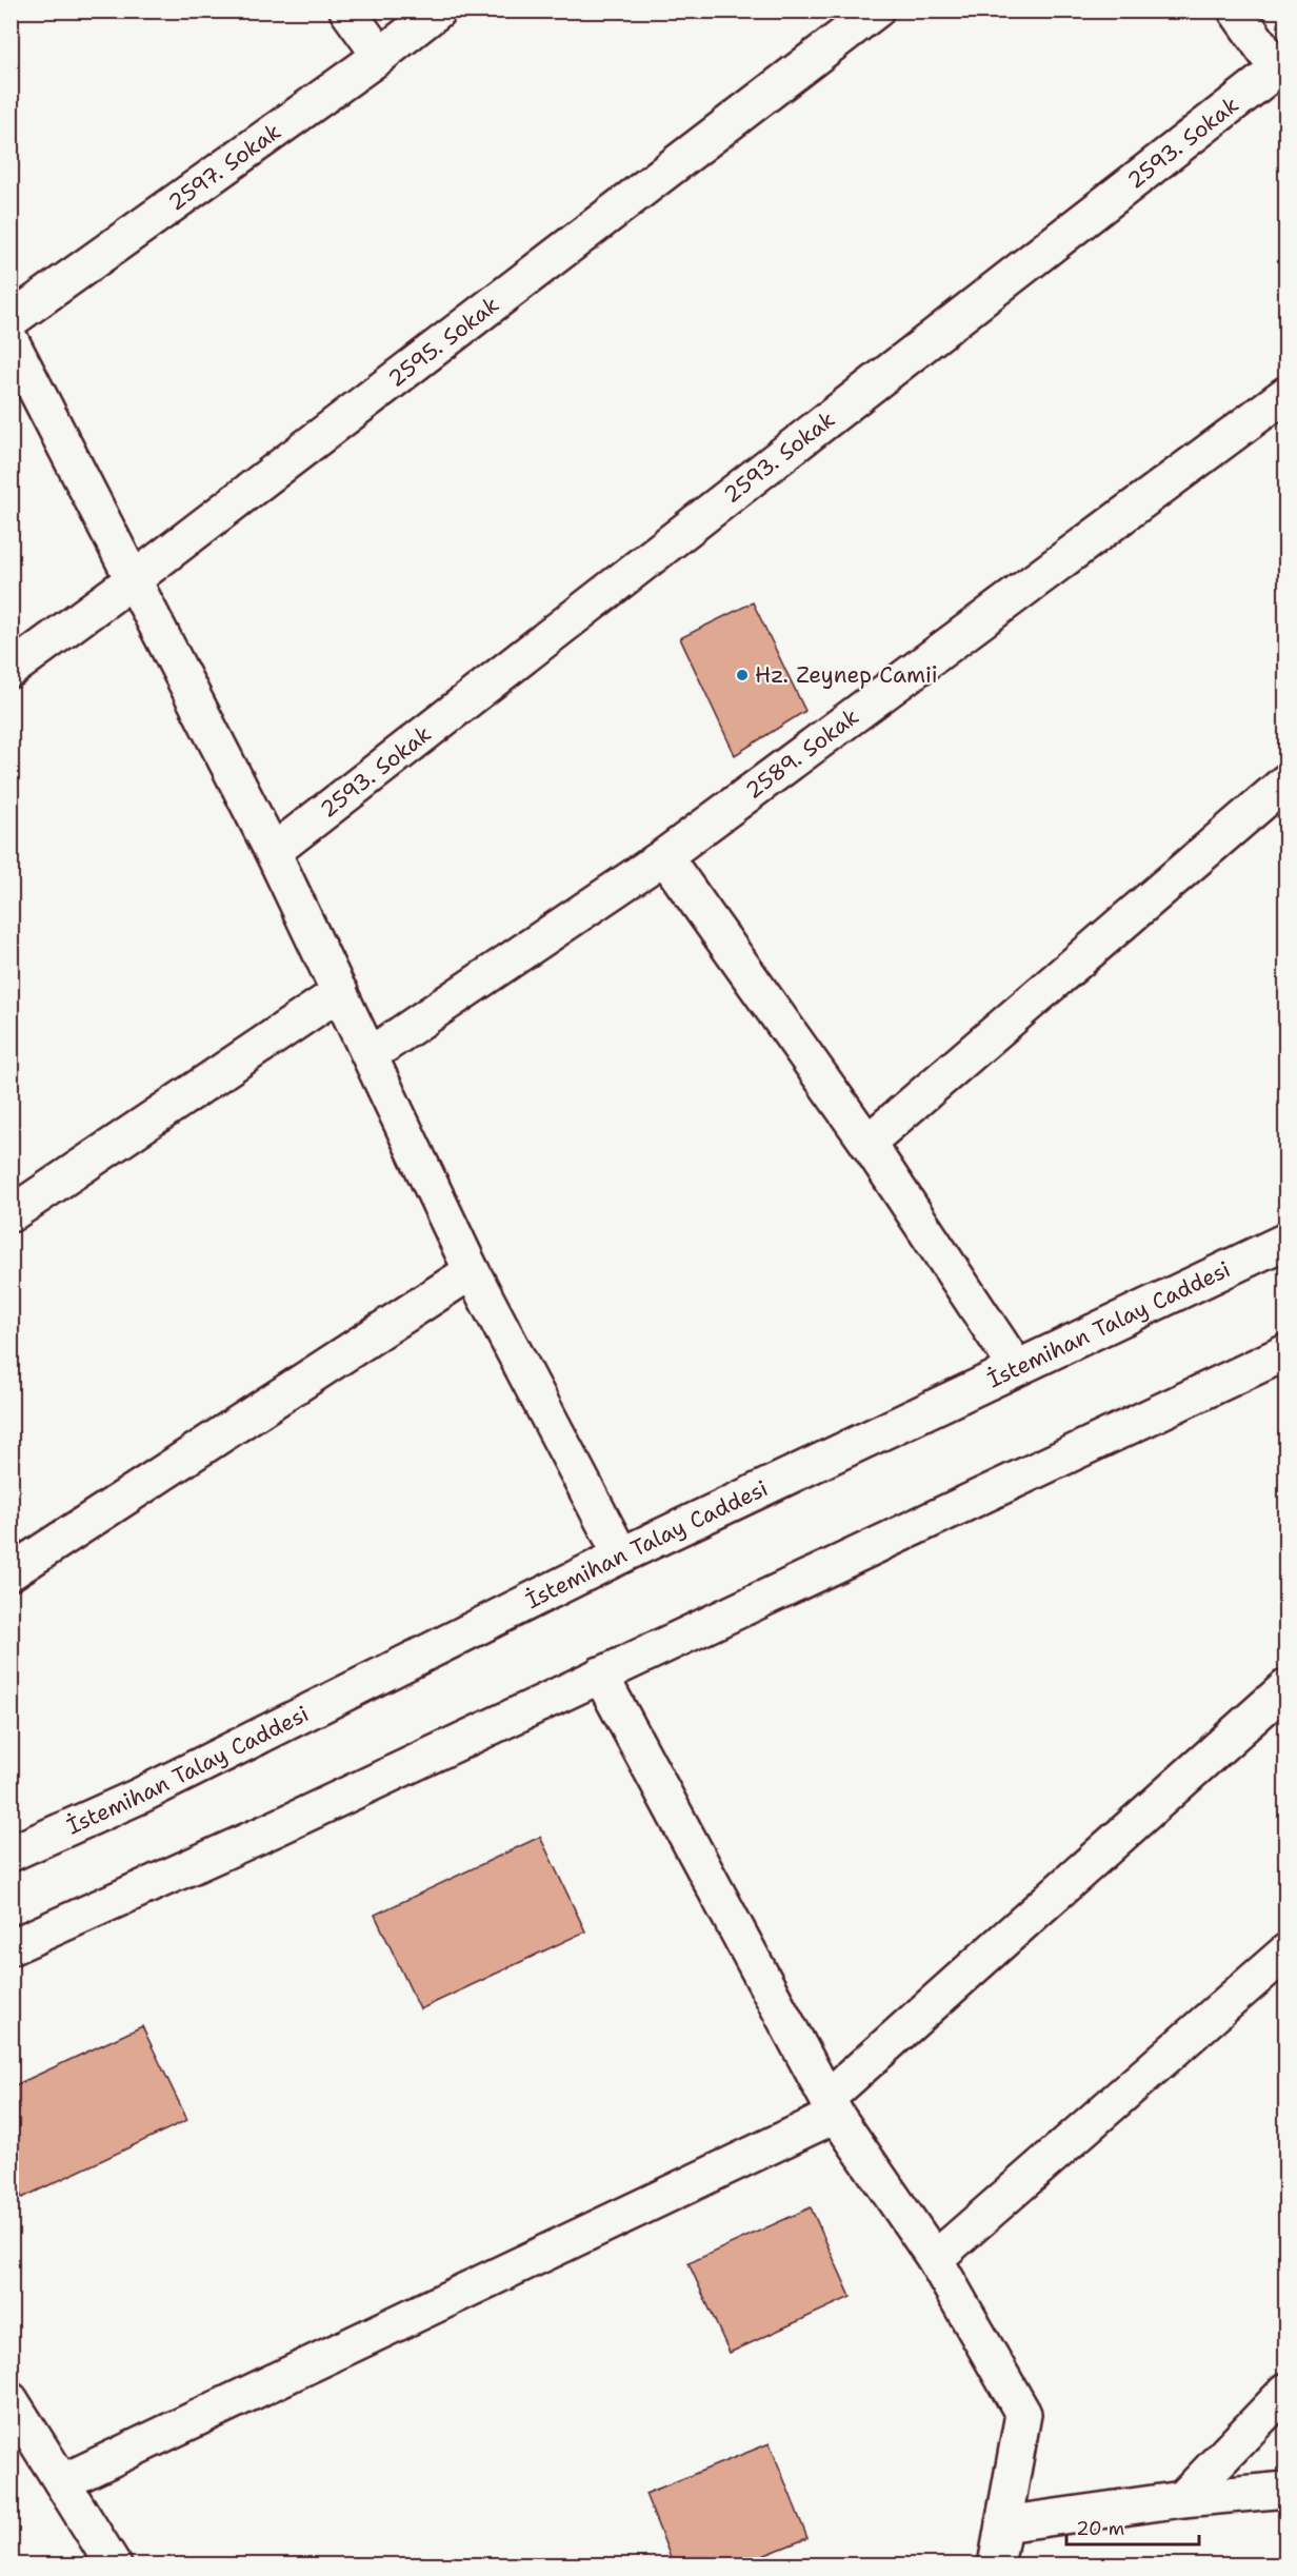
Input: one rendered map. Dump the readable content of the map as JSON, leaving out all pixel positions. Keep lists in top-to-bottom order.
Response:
{
  "streets": {
    "street": [
      "2593. Sokak",
      "2597. Sokak",
      "2595. Sokak",
      "2589. Sokak",
      "İstemihan Talay Caddesi"
    ]
  },
  "places": ["Hz. Zeynep Camii"],
  "scale_bar": "20 m"
}
